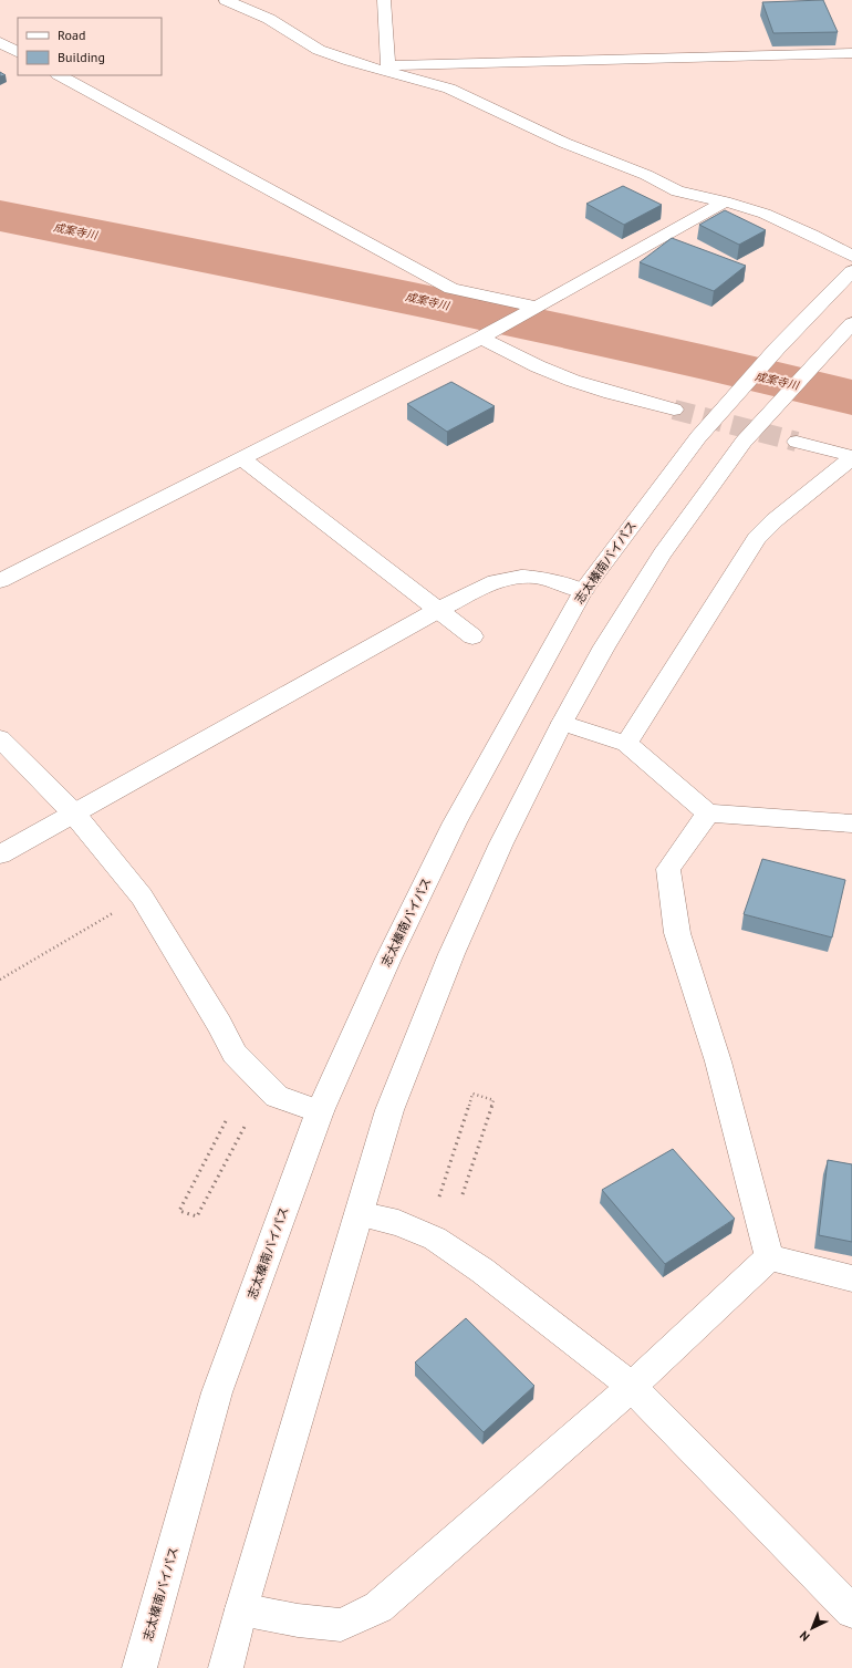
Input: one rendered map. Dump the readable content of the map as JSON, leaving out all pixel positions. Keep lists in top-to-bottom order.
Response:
{
  "streets": {
    "main road": ["志太榛南バイパス"]
  },
  "water": ["成案寺川"],
  "legend": ["Road", "Building"],
  "north": "bottom left"
}
